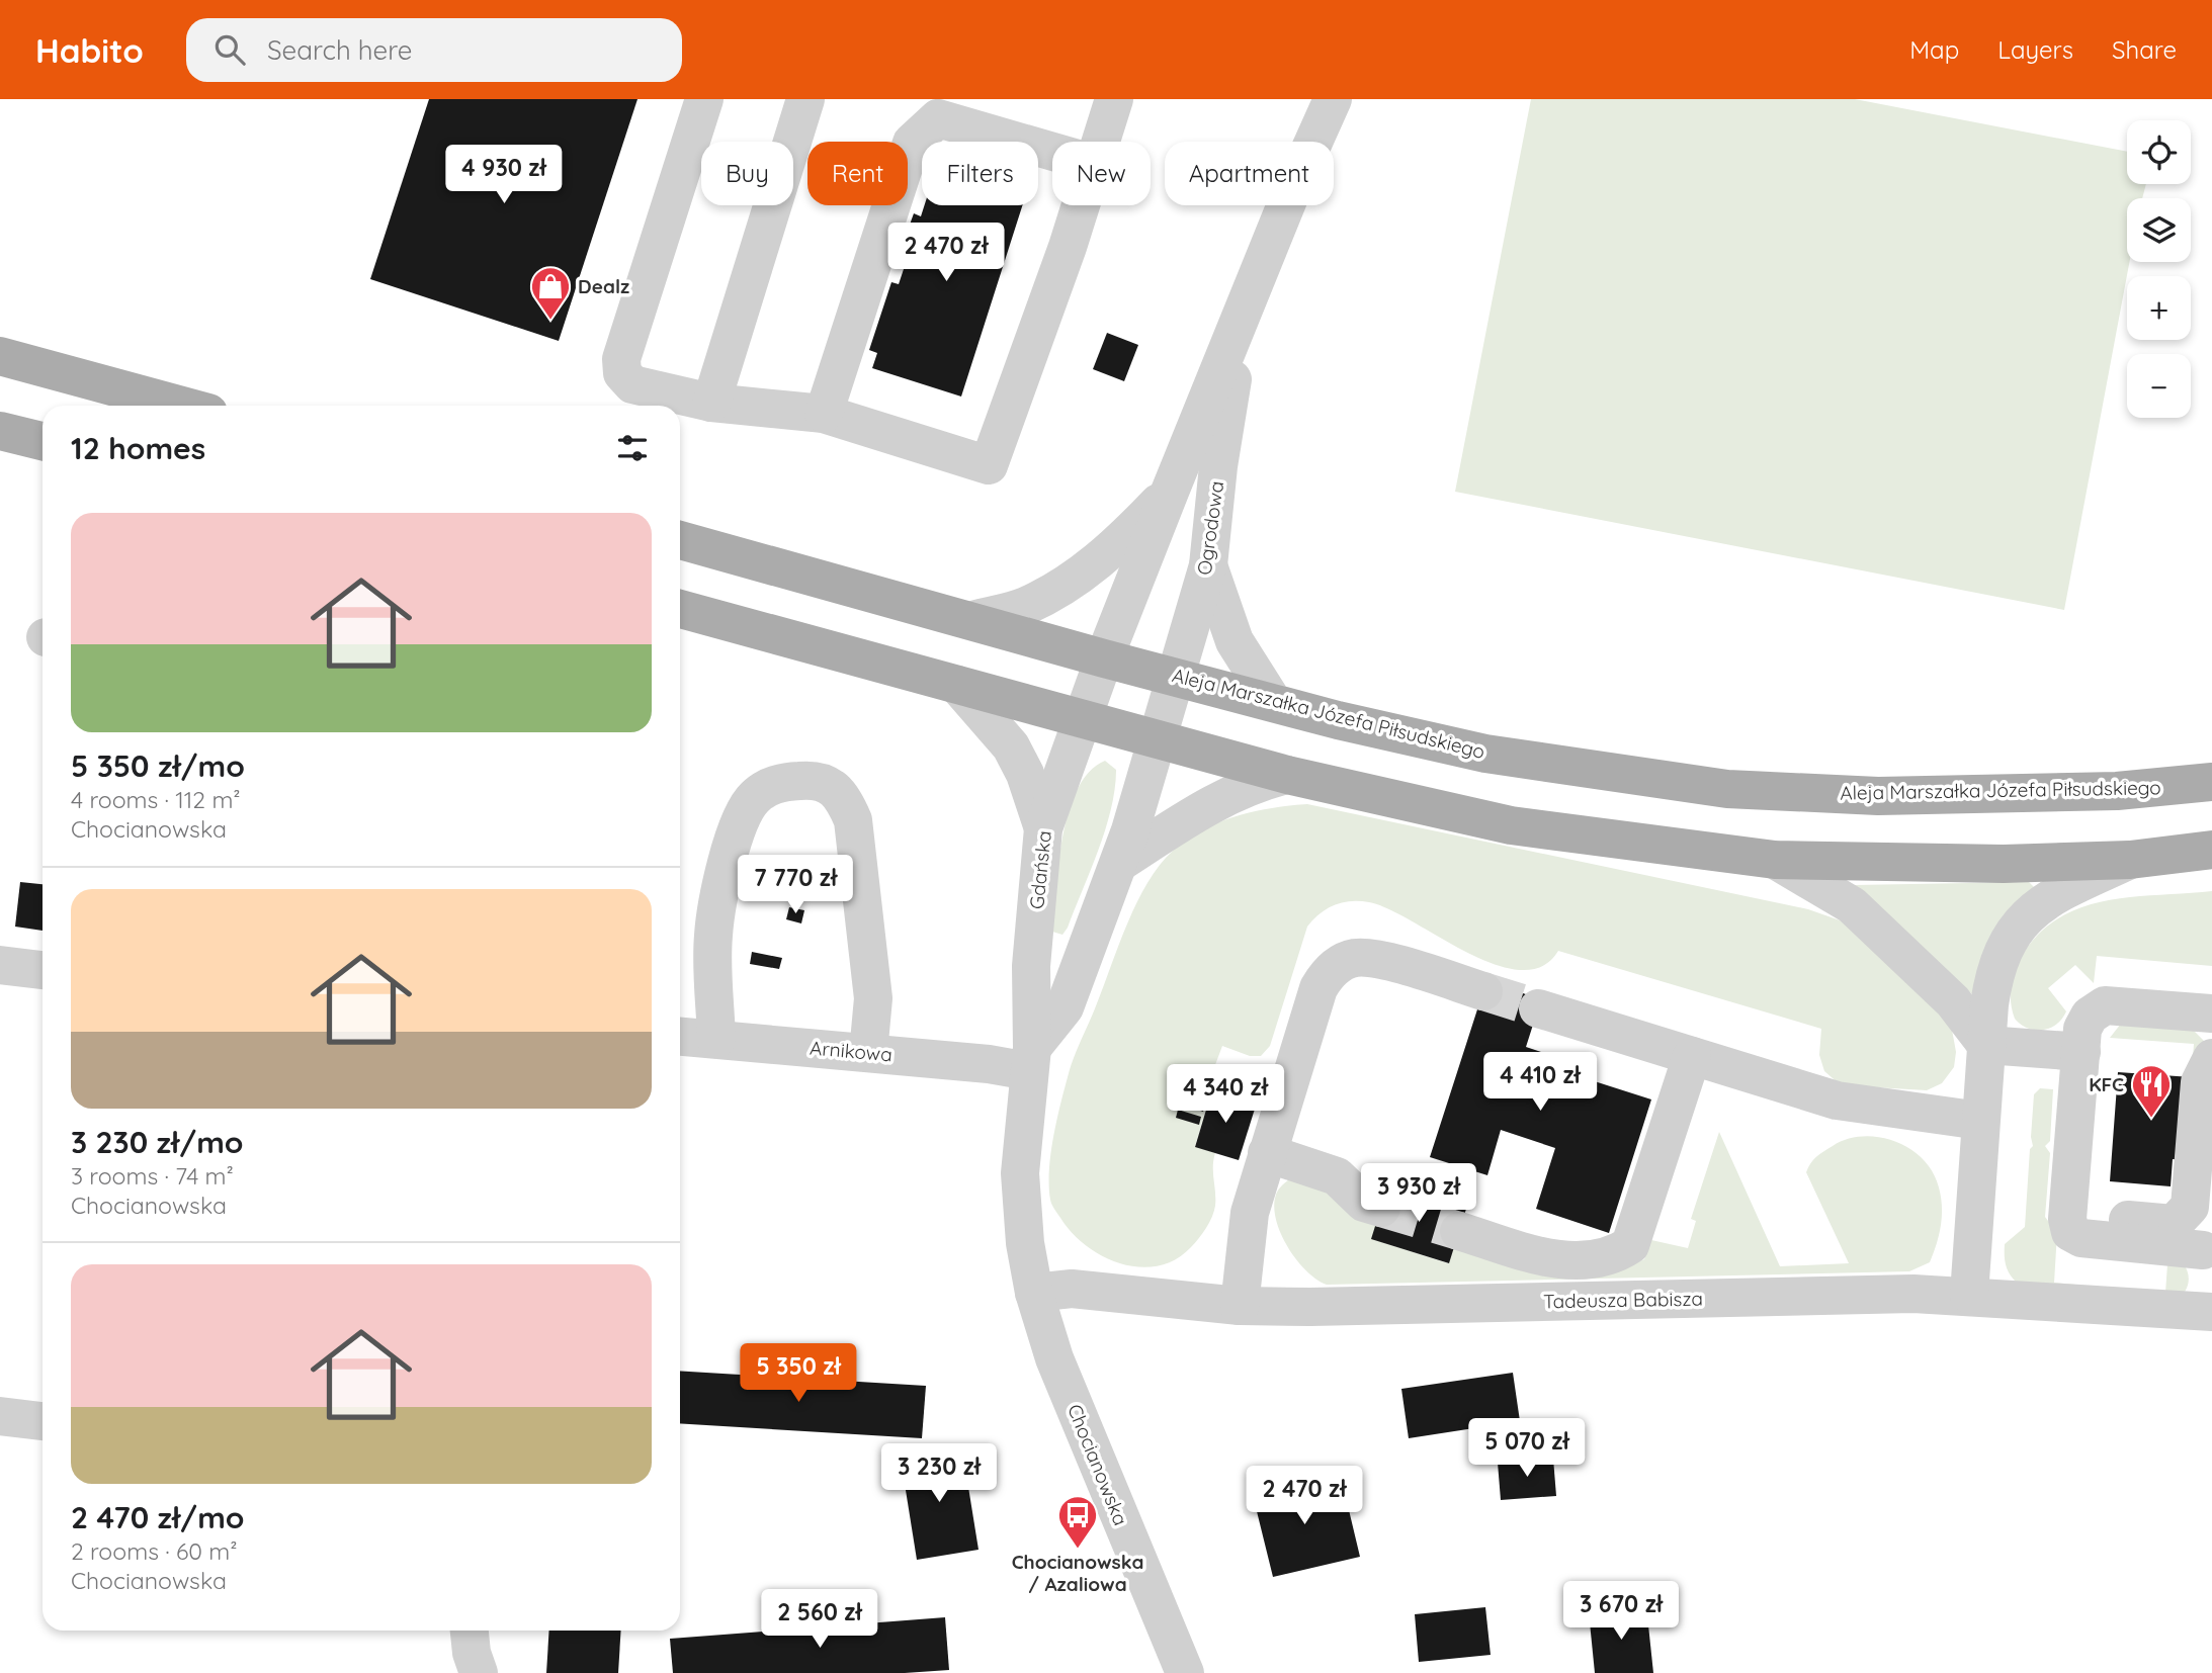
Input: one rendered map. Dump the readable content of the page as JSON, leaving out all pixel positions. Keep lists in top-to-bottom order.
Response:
{
  "streets": {
    "main road": ["Aleja Marszałka Józefa Piłsudskiego"],
    "street": [
      "Ogrodowa",
      "Gdańska",
      "Arnikowa",
      "Tadeusza Babisza",
      "Chocianowska"
    ]
  },
  "crossings": [
    ["Ogrodowa", "Aleja Marszałka Józefa Piłsudskiego"],
    ["Ogrodowa", "Gdańska"],
    ["Aleja Marszałka Józefa Piłsudskiego", "Gdańska"],
    ["Gdańska", "Arnikowa"],
    ["Gdańska", "Tadeusza Babisza"],
    ["Gdańska", "Chocianowska"],
    ["Tadeusza Babisza", "Chocianowska"]
  ],
  "places": {
    "shop": ["Dealz"],
    "restaurant": ["KFC"],
    "bus stop": ["Chocianowska / Azaliowa"]
  },
  "page": {
    "header": "Habito",
    "search": "Search here",
    "nav": ["Map", "Layers", "Share"],
    "map_buttons": ["+", "−"],
    "chip": [
      "Buy",
      "Rent",
      "Filters",
      "New",
      "Apartment"
    ],
    "price": [
      "4 930 zł",
      "2 470 zł",
      "7 770 zł",
      "4 410 zł",
      "4 340 zł",
      "3 930 zł",
      "5 350 zł",
      "5 070 zł",
      "3 230 zł",
      "2 470 zł",
      "3 670 zł",
      "2 560 zł"
    ],
    "heading": "12 homes",
    "list": [
      {
        "name": "5 350 zł/mo",
        "note": "4 rooms · 112 m² · Chocianowska"
      },
      {
        "name": "3 230 zł/mo",
        "note": "3 rooms · 74 m² · Chocianowska"
      },
      {
        "name": "2 470 zł/mo",
        "note": "2 rooms · 60 m² · Chocianowska"
      }
    ]
  }
}
